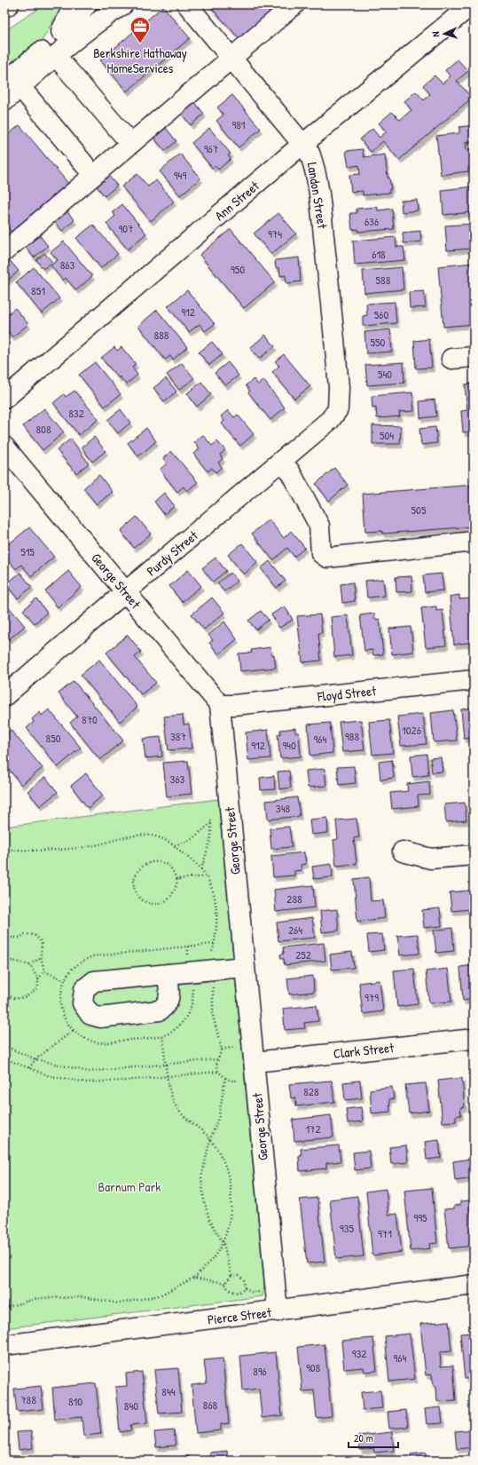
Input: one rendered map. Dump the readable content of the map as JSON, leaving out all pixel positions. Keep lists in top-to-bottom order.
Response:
{
  "streets": {
    "street": [
      "Landon Street",
      "Ann Street",
      "Purdy Street",
      "George Street",
      "Floyd Street",
      "Clark Street",
      "Pierce Street"
    ]
  },
  "crossings": [
    ["Landon Street", "Ann Street"],
    ["Landon Street", "Purdy Street"],
    ["Purdy Street", "George Street"],
    ["George Street", "Floyd Street"],
    ["George Street", "Clark Street"],
    ["George Street", "Pierce Street"]
  ],
  "parks": ["Barnum Park"],
  "places": {
    "office": ["Berkshire Hathaway HomeServices"]
  },
  "house_numbers": [
    "981",
    "967",
    "949",
    "636",
    "907",
    "974",
    "618",
    "863",
    "950",
    "588",
    "851",
    "912",
    "560",
    "888",
    "550",
    "540",
    "832",
    "808",
    "504",
    "505",
    "515",
    "870",
    "1026",
    "387",
    "988",
    "850",
    "964",
    "912",
    "940",
    "363",
    "348",
    "288",
    "264",
    "252",
    "979",
    "828",
    "172",
    "995",
    "935",
    "971",
    "932",
    "964",
    "908",
    "896",
    "844",
    "788",
    "810",
    "868",
    "840"
  ],
  "scale_bar": "20 m",
  "north": "left"
}
